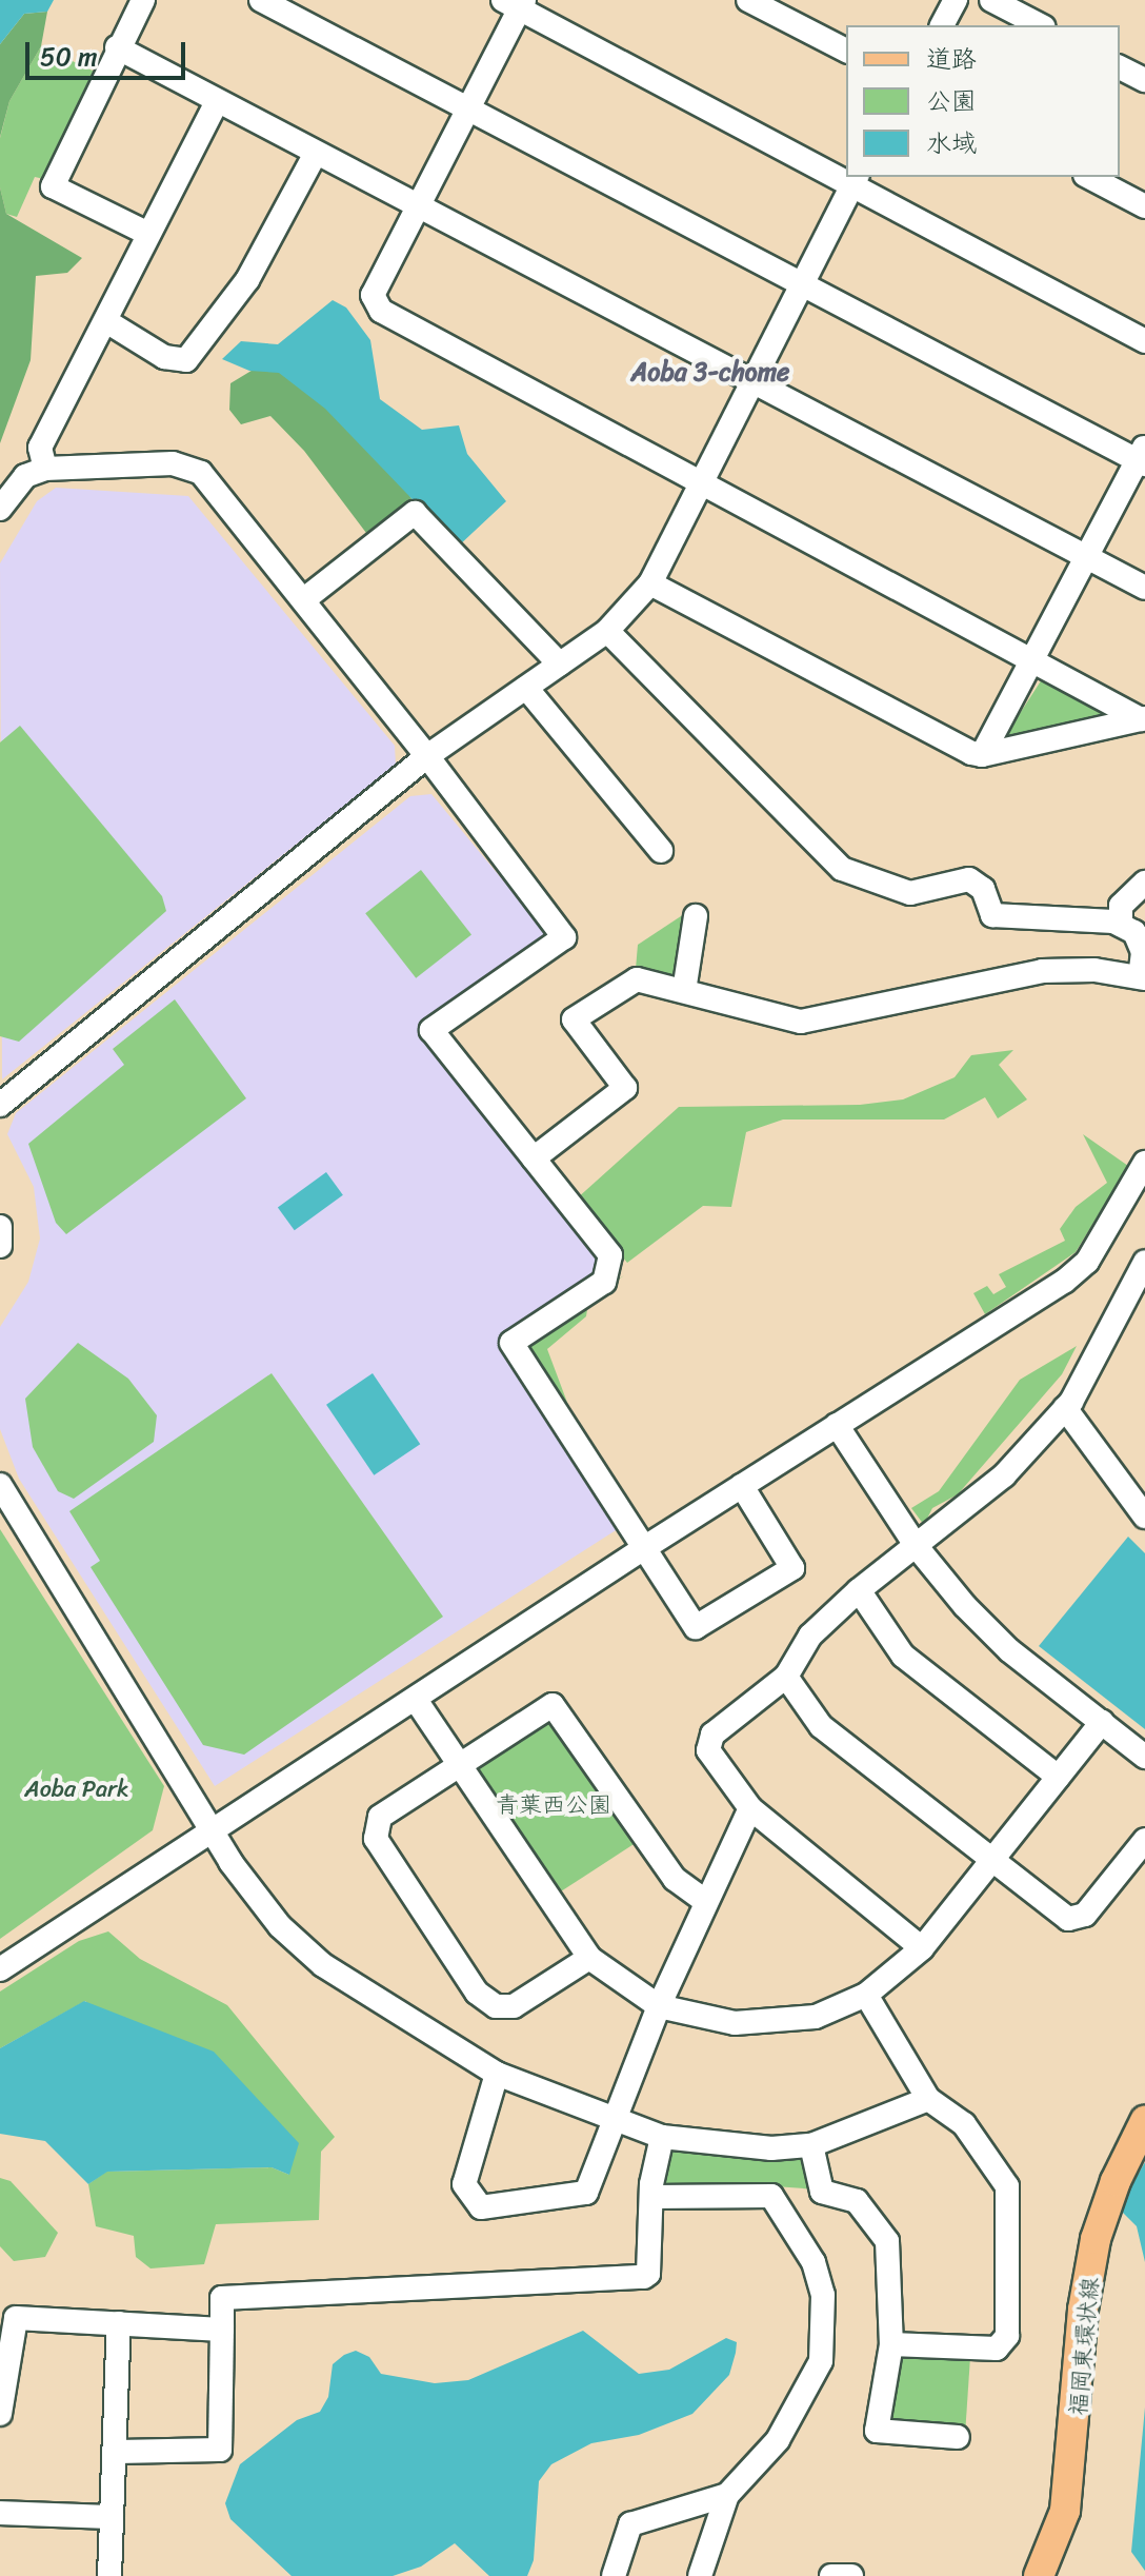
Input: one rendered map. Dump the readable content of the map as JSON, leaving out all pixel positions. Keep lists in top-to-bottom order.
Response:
{
  "streets": {
    "main road": ["福岡東環状線"]
  },
  "districts": ["Aoba 3-chome"],
  "parks": ["Aoba Park", "青葉西公園"],
  "legend": ["道路", "公園", "水域"],
  "scale_bar": "50 m"
}
